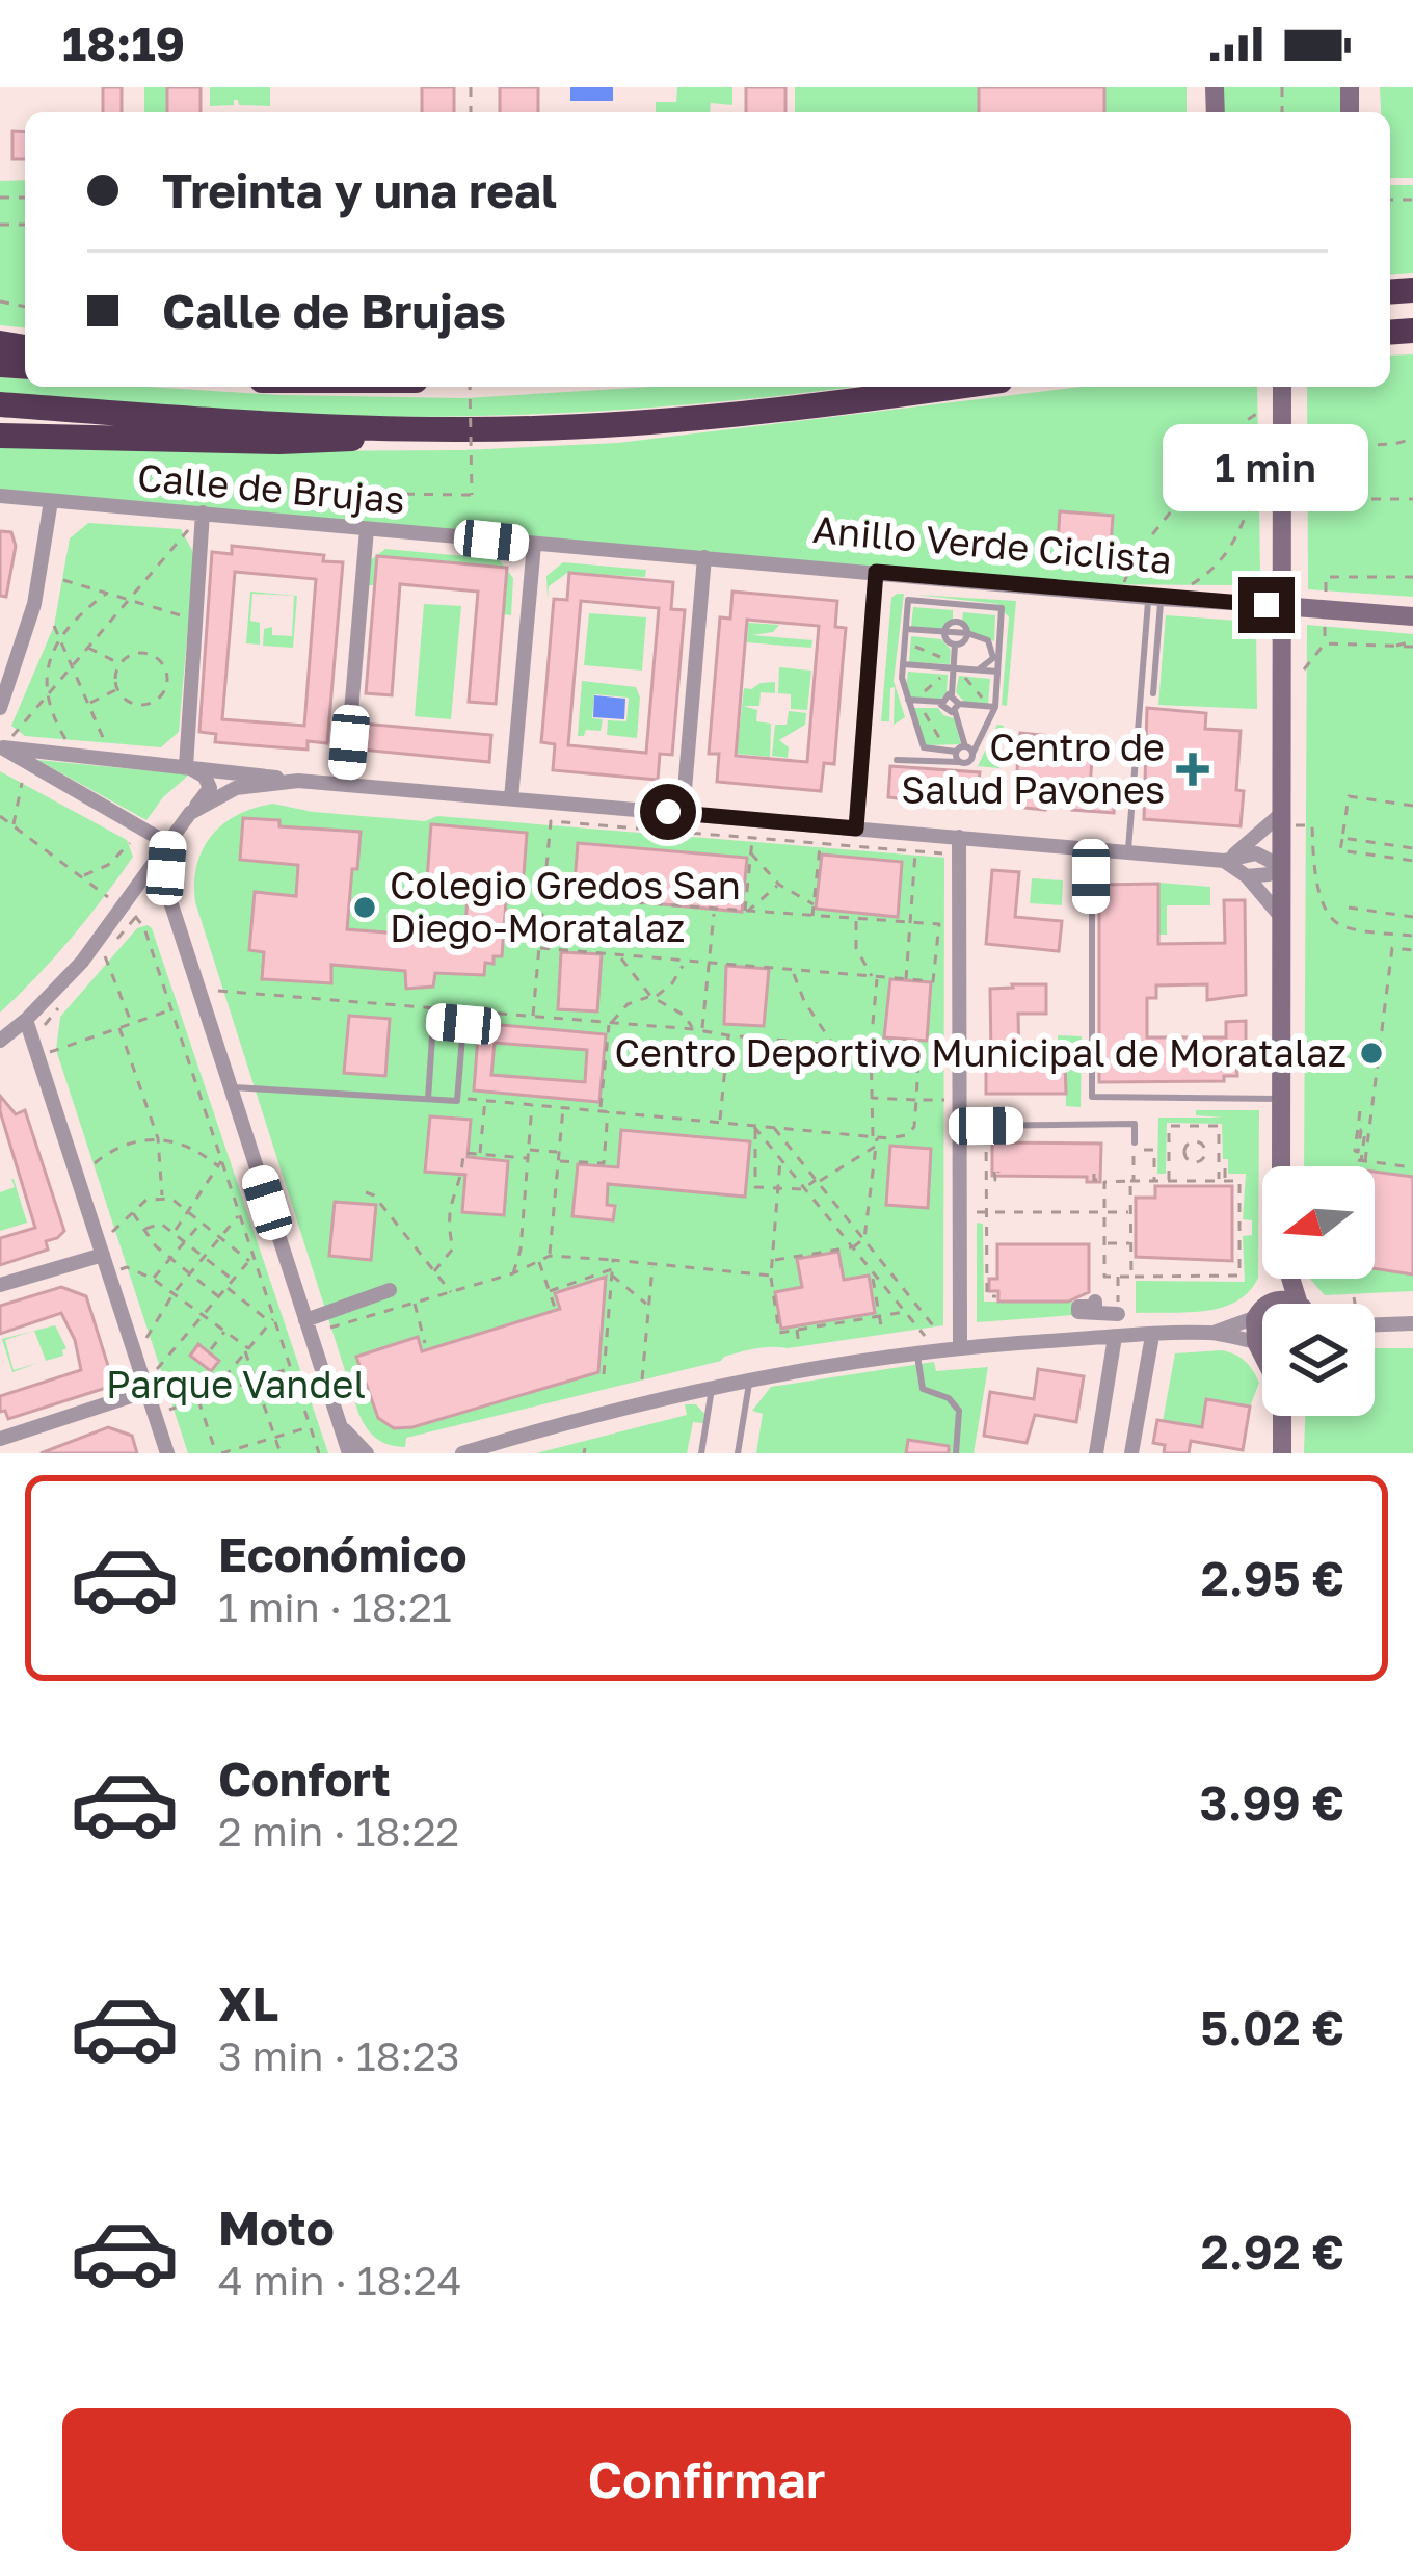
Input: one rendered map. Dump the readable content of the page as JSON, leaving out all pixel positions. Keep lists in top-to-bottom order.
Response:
{
  "streets": {
    "street": ["Calle de Brujas"],
    "path": ["Anillo Verde Ciclista"]
  },
  "parks": ["Parque Vandel"],
  "places": {
    "health": ["Centro de Salud Pavones"],
    "other": ["Colegio Gredos San Diego-Moratalaz", "Centro Deportivo Municipal de Moratalaz"]
  },
  "north": "left",
  "page": {
    "status": "18:19",
    "banner": ["Treinta y una real", "Calle de Brujas"],
    "bubble": "1 min",
    "list": [
      {
        "name": "Económico",
        "note": "1 min · 18:21",
        "value": "2.95 €"
      },
      {
        "name": "Confort",
        "note": "2 min · 18:22",
        "value": "3.99 €"
      },
      {
        "name": "XL",
        "note": "3 min · 18:23",
        "value": "5.02 €"
      },
      {
        "name": "Moto",
        "note": "4 min · 18:24",
        "value": "2.92 €"
      }
    ],
    "buttons": "Confirmar"
  }
}
